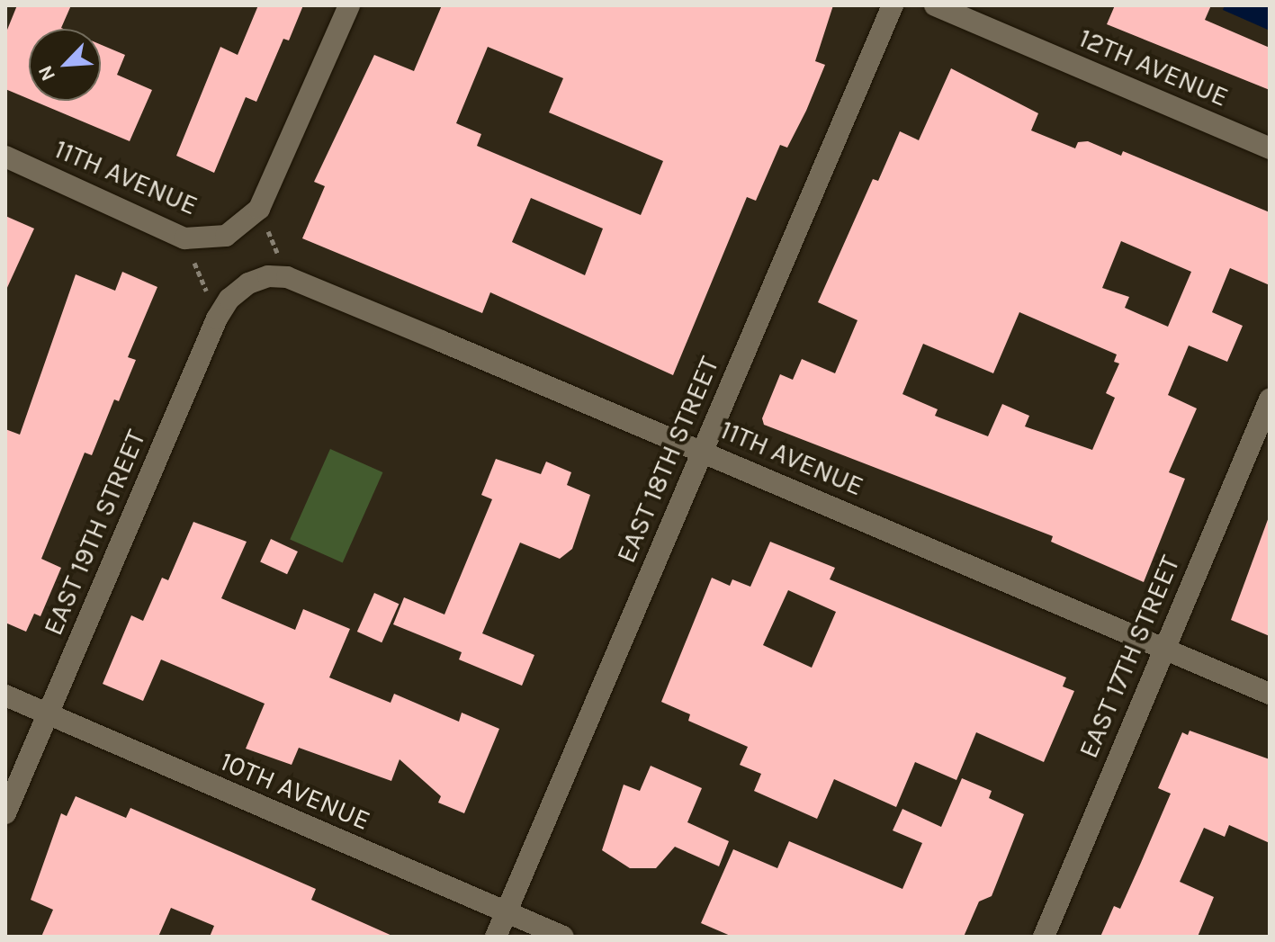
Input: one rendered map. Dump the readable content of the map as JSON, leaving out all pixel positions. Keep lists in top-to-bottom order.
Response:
{
  "streets": {
    "street": [
      "12TH AVENUE",
      "11TH AVENUE",
      "EAST 18TH STREET",
      "EAST 19TH STREET",
      "EAST 17TH STREET",
      "10TH AVENUE"
    ]
  },
  "crossings": [
    ["11TH AVENUE", "EAST 18TH STREET"],
    ["11TH AVENUE", "EAST 19TH STREET"],
    ["11TH AVENUE", "EAST 17TH STREET"],
    ["EAST 18TH STREET", "10TH AVENUE"],
    ["EAST 19TH STREET", "10TH AVENUE"]
  ],
  "north": "bottom left"
}
